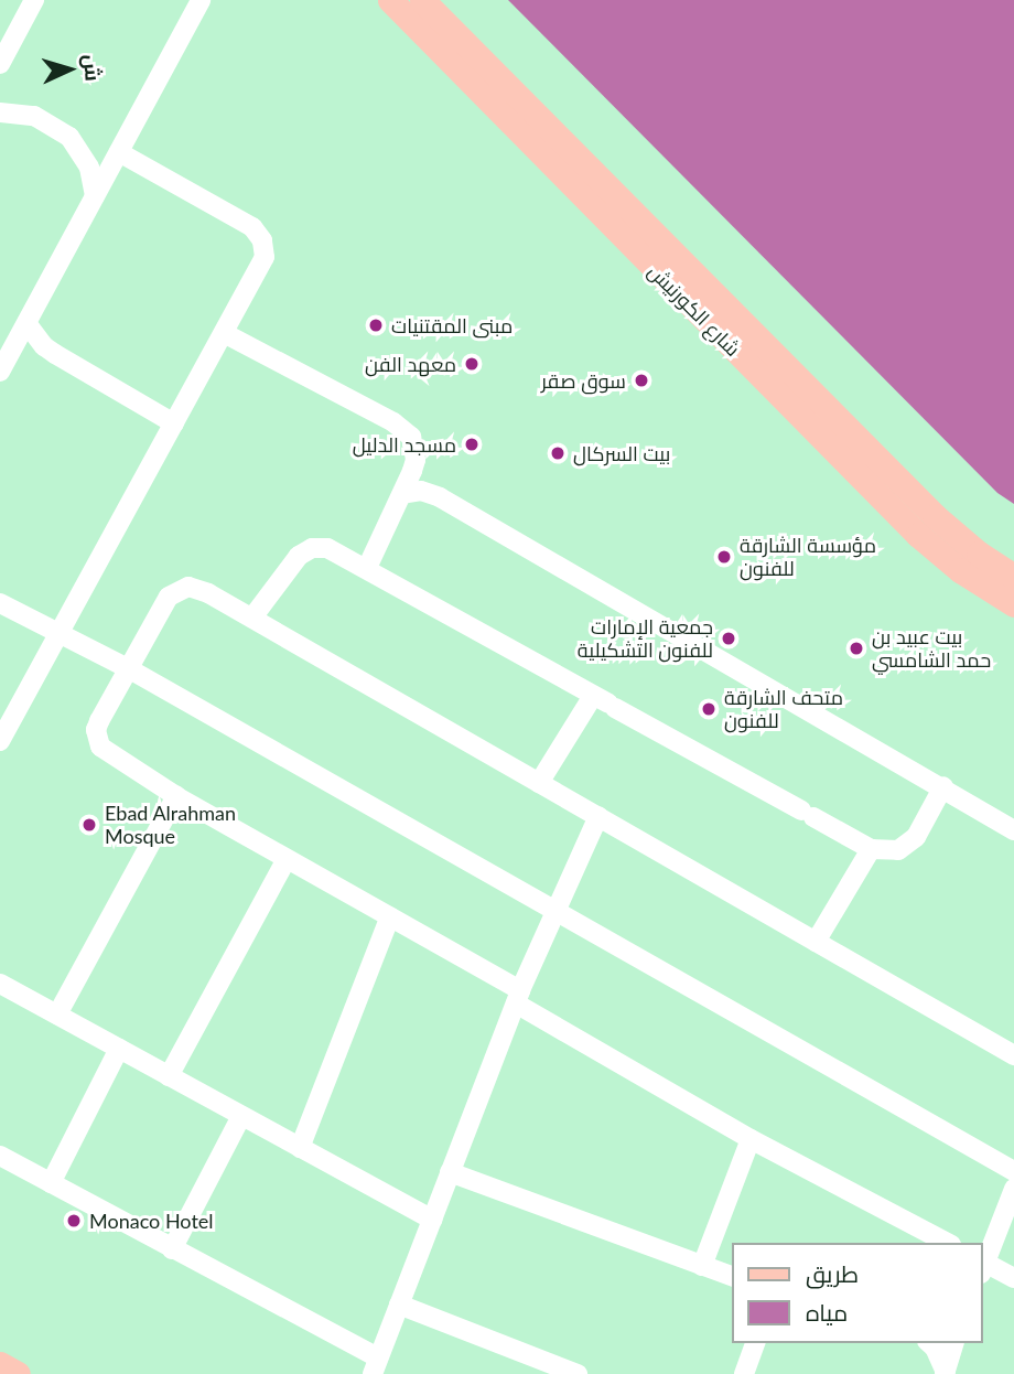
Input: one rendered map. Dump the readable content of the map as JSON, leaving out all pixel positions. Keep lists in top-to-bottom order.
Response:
{
  "streets": {
    "main road": ["شارع الكورنيش"]
  },
  "places": [
    "مبنى المقتنيات",
    "معهد الفن",
    "سوق صقر",
    "مسجد الدليل",
    "بيت السركال",
    "مؤسسة الشارقة للفنون",
    "جمعية الإمارات للفنون التشكيلية",
    "بيت عبيد بن حمد الشامسي",
    "متحف الشارقة للفنون",
    "Ebad Alrahman Mosque",
    "Monaco Hotel"
  ],
  "legend": ["طريق", "مياه"],
  "north": "right"
}
